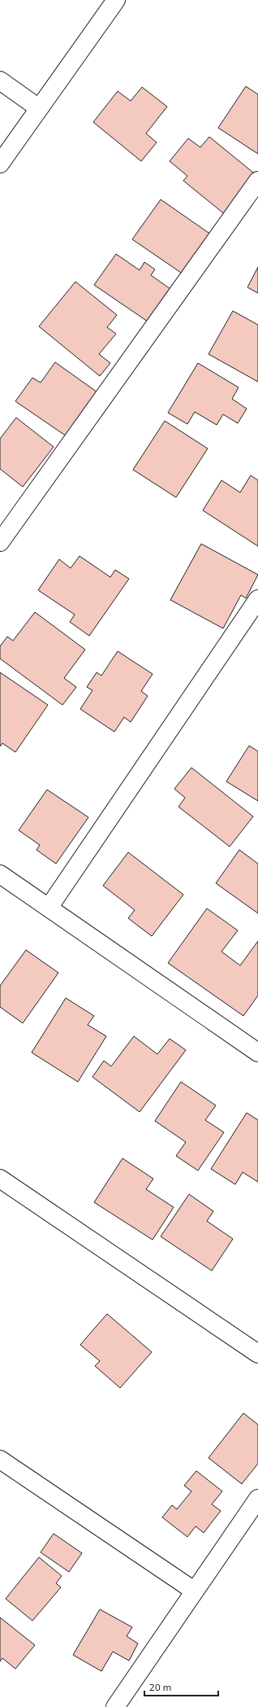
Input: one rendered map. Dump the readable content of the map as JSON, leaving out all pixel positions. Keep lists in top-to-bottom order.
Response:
{
  "scale_bar": "20 m"
}
